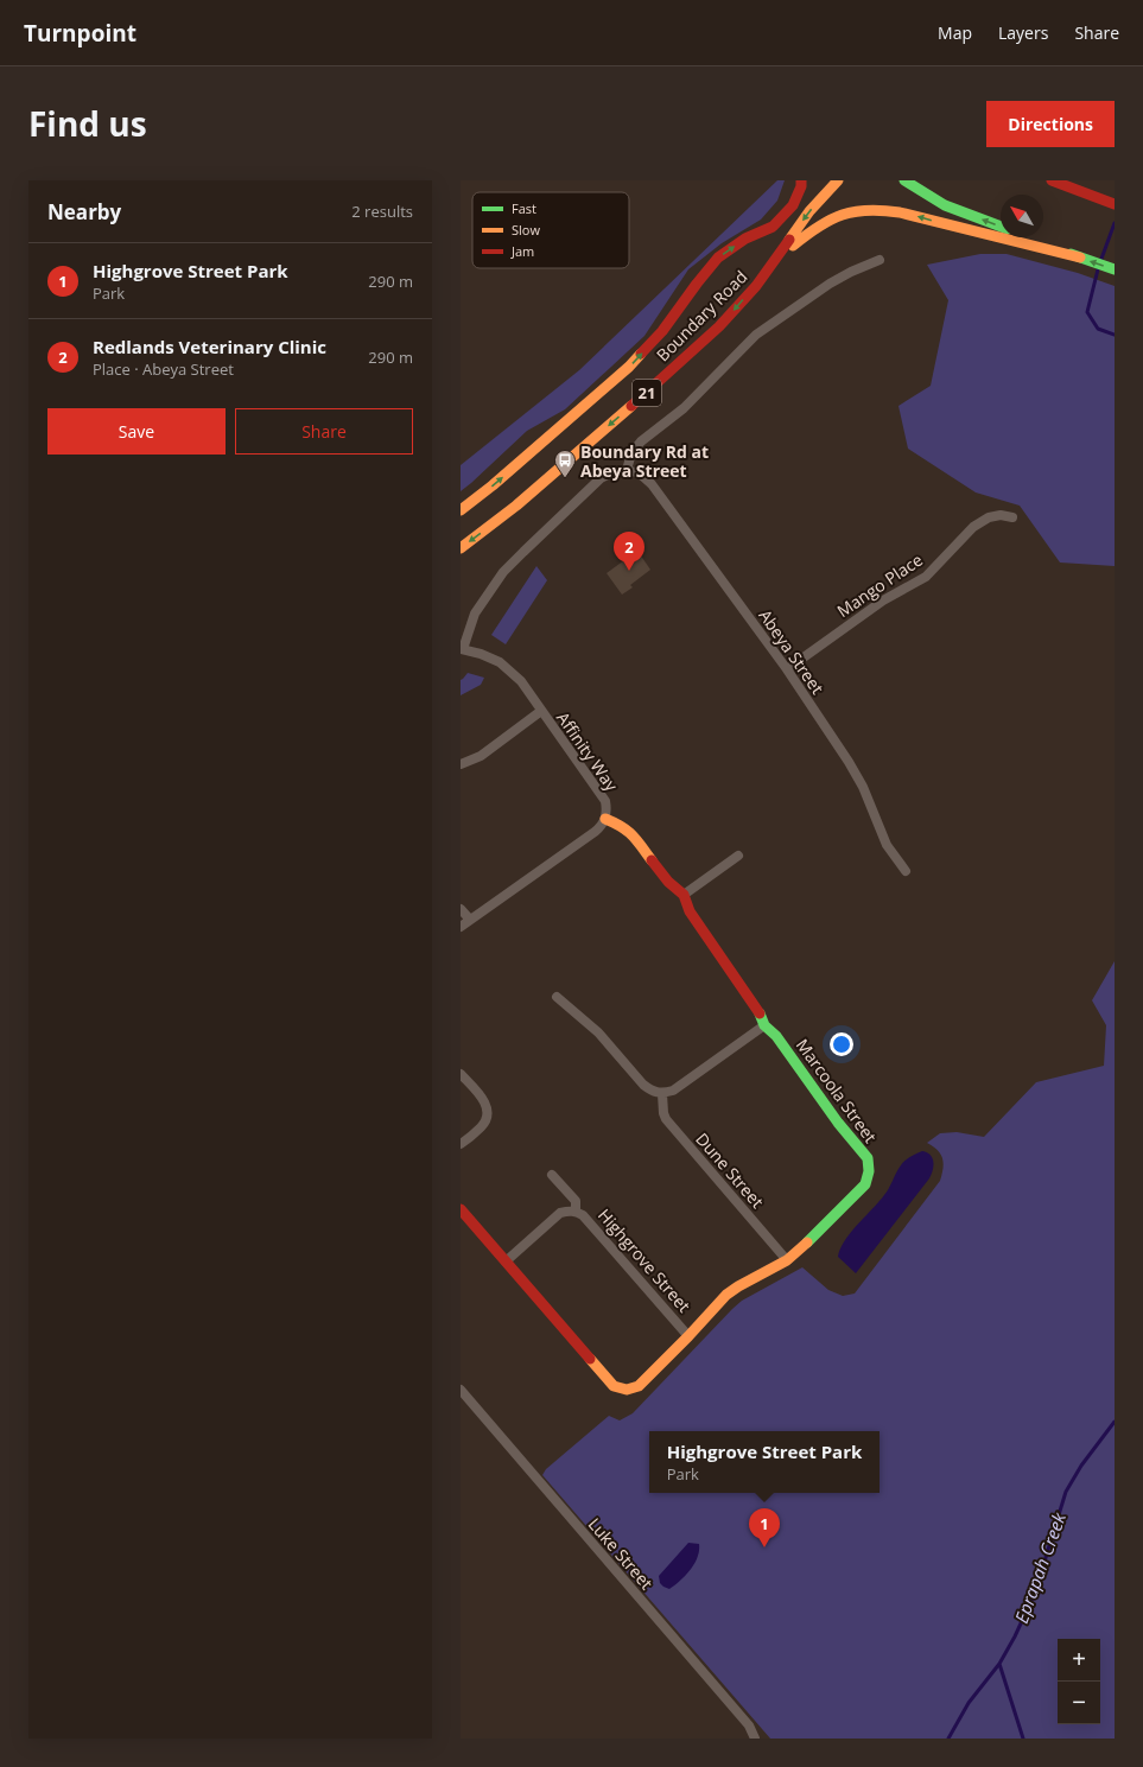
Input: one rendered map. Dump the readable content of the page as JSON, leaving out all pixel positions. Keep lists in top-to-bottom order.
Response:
{
  "streets": {
    "main road": ["Boundary Road", "21", "Marcoola Street"],
    "street": [
      "Mango Place",
      "Abeya Street",
      "Affinity Way",
      "Dune Street",
      "Highgrove Street",
      "Luke Street"
    ]
  },
  "crossings": [
    ["Boundary Road", "21"],
    ["Mango Place", "Abeya Street"],
    ["Affinity Way", "Marcoola Street"],
    ["Marcoola Street", "Dune Street"],
    ["Marcoola Street", "Highgrove Street"]
  ],
  "water": ["Eprapah Creek"],
  "places": {
    "bus stop": ["Boundary Rd at Abeya Street"]
  },
  "legend": ["Fast", "Slow", "Jam"],
  "north": "top left",
  "page": {
    "header": "Turnpoint",
    "nav": ["Map", "Layers", "Share"],
    "title": "Find us",
    "buttons": [
      "Directions",
      ["Save", "Share"]
    ],
    "heading": ["Nearby", "2 results"],
    "list": [
      {
        "mark": "1",
        "name": "Highgrove Street Park",
        "note": "Park",
        "value": "290 m"
      },
      {
        "mark": "2",
        "name": "Redlands Veterinary Clinic",
        "note": "Place · Abeya Street",
        "value": "290 m"
      }
    ],
    "pins": ["2", "1"],
    "popup": ["Highgrove Street Park", "Park"],
    "map_buttons": ["+", "−"]
  }
}
